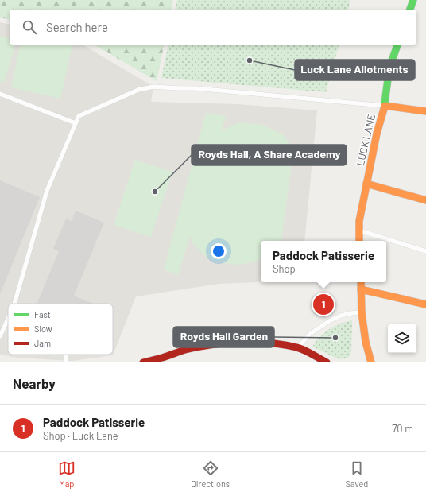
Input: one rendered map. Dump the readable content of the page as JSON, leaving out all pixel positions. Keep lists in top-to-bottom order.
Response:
{
  "streets": {
    "street": ["LUCK LANE"]
  },
  "places": ["Luck Lane Allotments", "Royds Hall, A Share Academy", "Royds Hall Garden"],
  "legend": ["Fast", "Slow", "Jam"],
  "page": {
    "search": "Search here",
    "popup": ["Paddock Patisserie", "Shop"],
    "pins": "1",
    "heading": "Nearby",
    "list": [
      {
        "mark": "1",
        "name": "Paddock Patisserie",
        "note": "Shop · Luck Lane",
        "value": "70 m"
      }
    ],
    "nav": ["Map", "Directions", "Saved"]
  }
}
